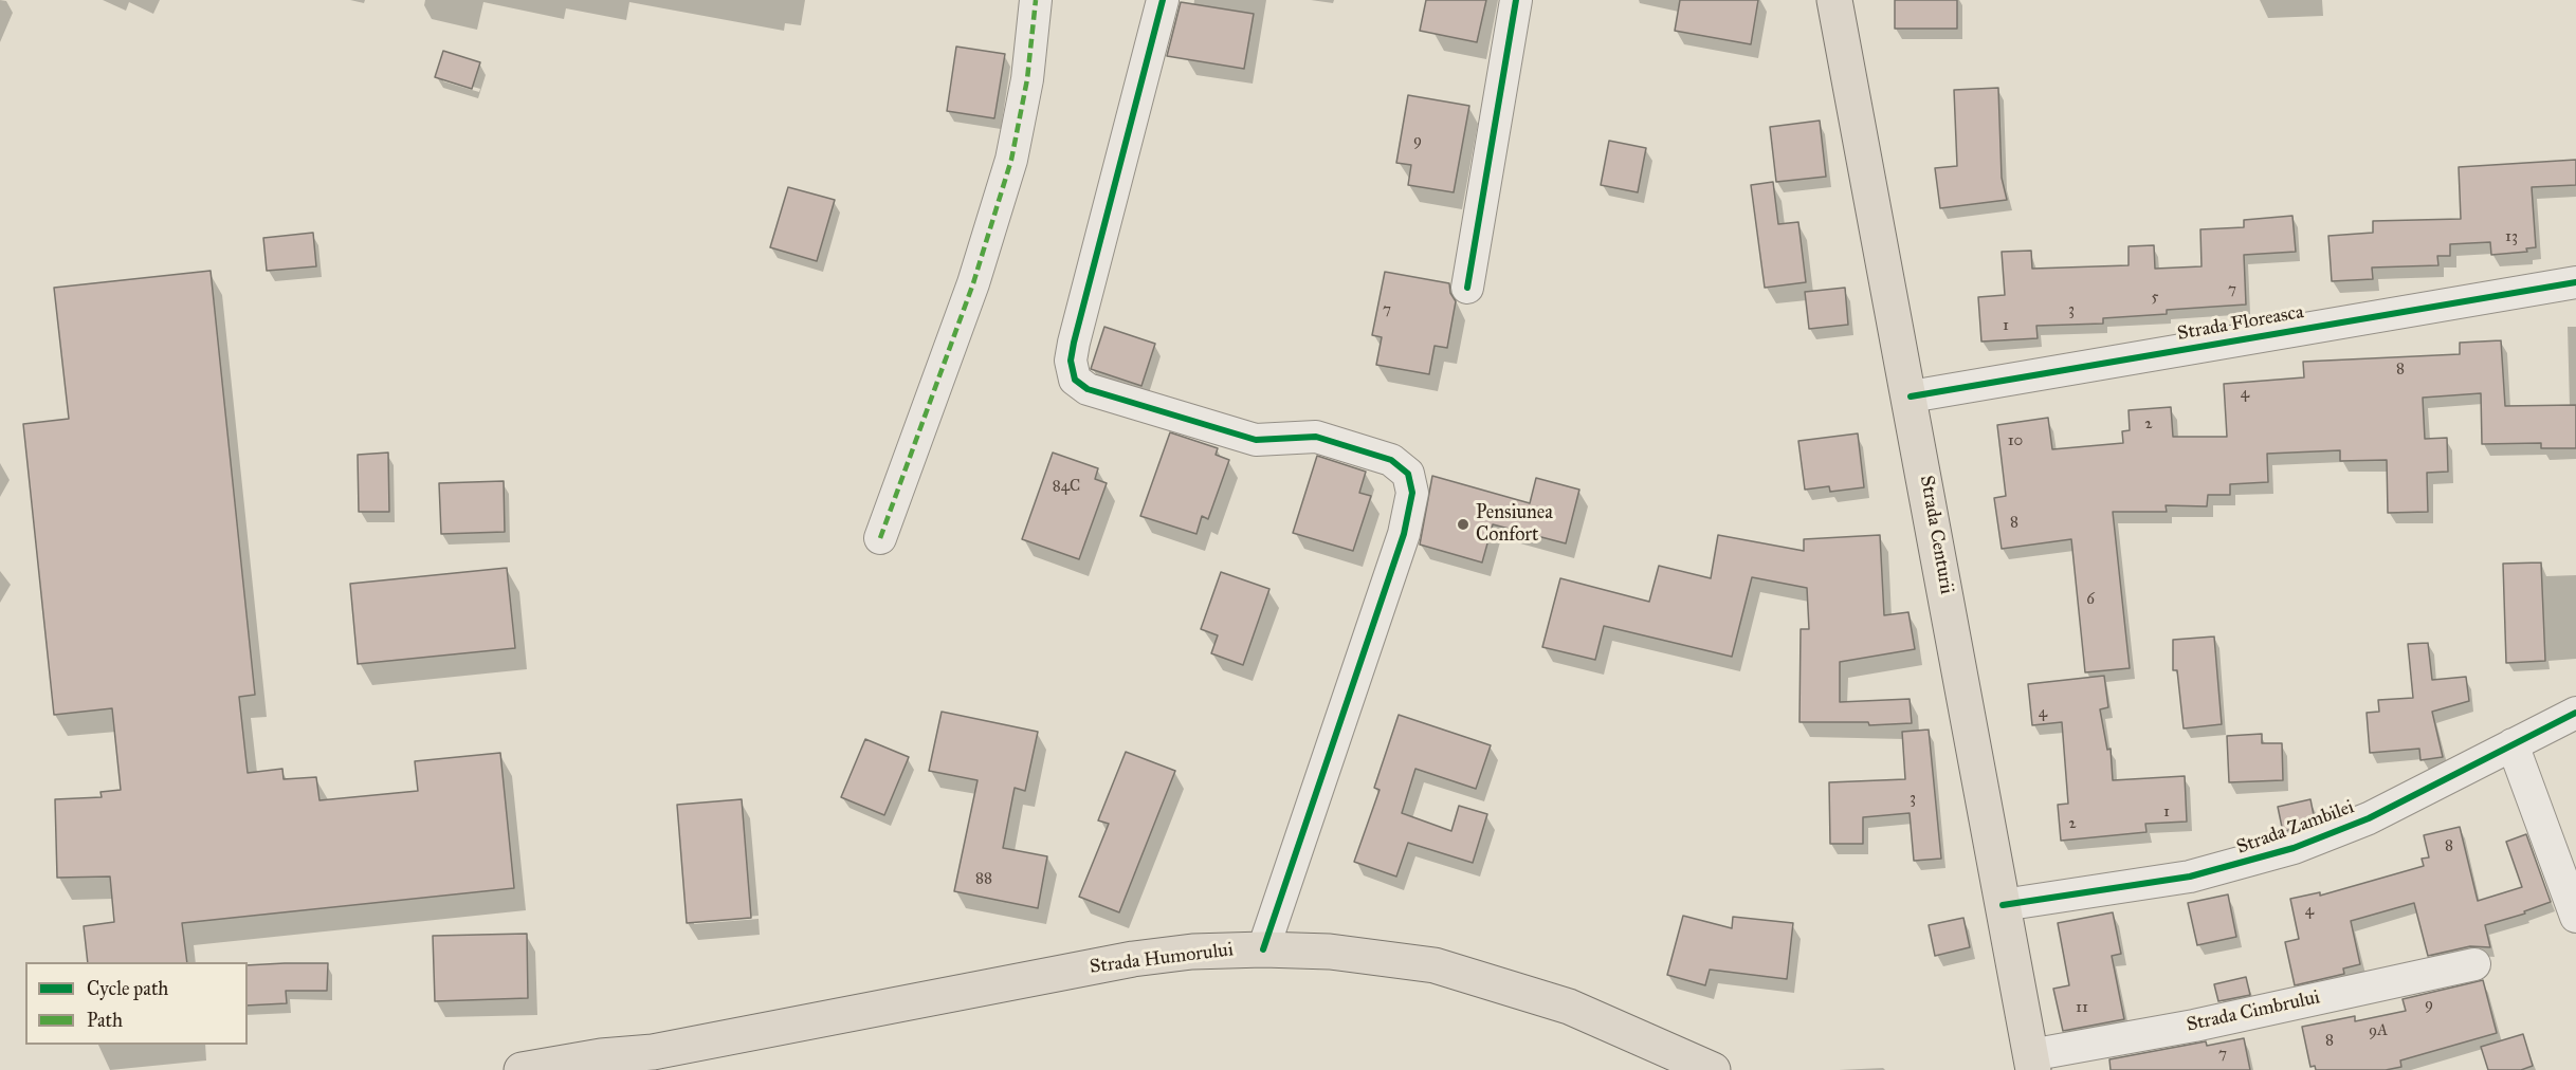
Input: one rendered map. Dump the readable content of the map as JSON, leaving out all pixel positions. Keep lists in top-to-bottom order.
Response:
{
  "streets": {
    "main road": ["Strada Centurii", "Strada Humorului"],
    "street": ["Strada Floreasca", "Strada Zambilei", "Strada Cimbrului"]
  },
  "crossings": [
    ["Strada Floreasca", "Strada Centurii"],
    ["Strada Centurii", "Strada Zambilei"],
    ["Strada Centurii", "Strada Cimbrului"]
  ],
  "places": ["Pensiunea Confort"],
  "house_numbers": [
    "9",
    "13",
    "7",
    "5",
    "7",
    "3",
    "1",
    "8",
    "4",
    "2",
    "10",
    "84C",
    "8",
    "6",
    "4",
    "3",
    "1",
    "2",
    "8",
    "88",
    "4",
    "9",
    "11",
    "9A",
    "8",
    "7"
  ],
  "legend": ["Cycle path", "Path"]
}
